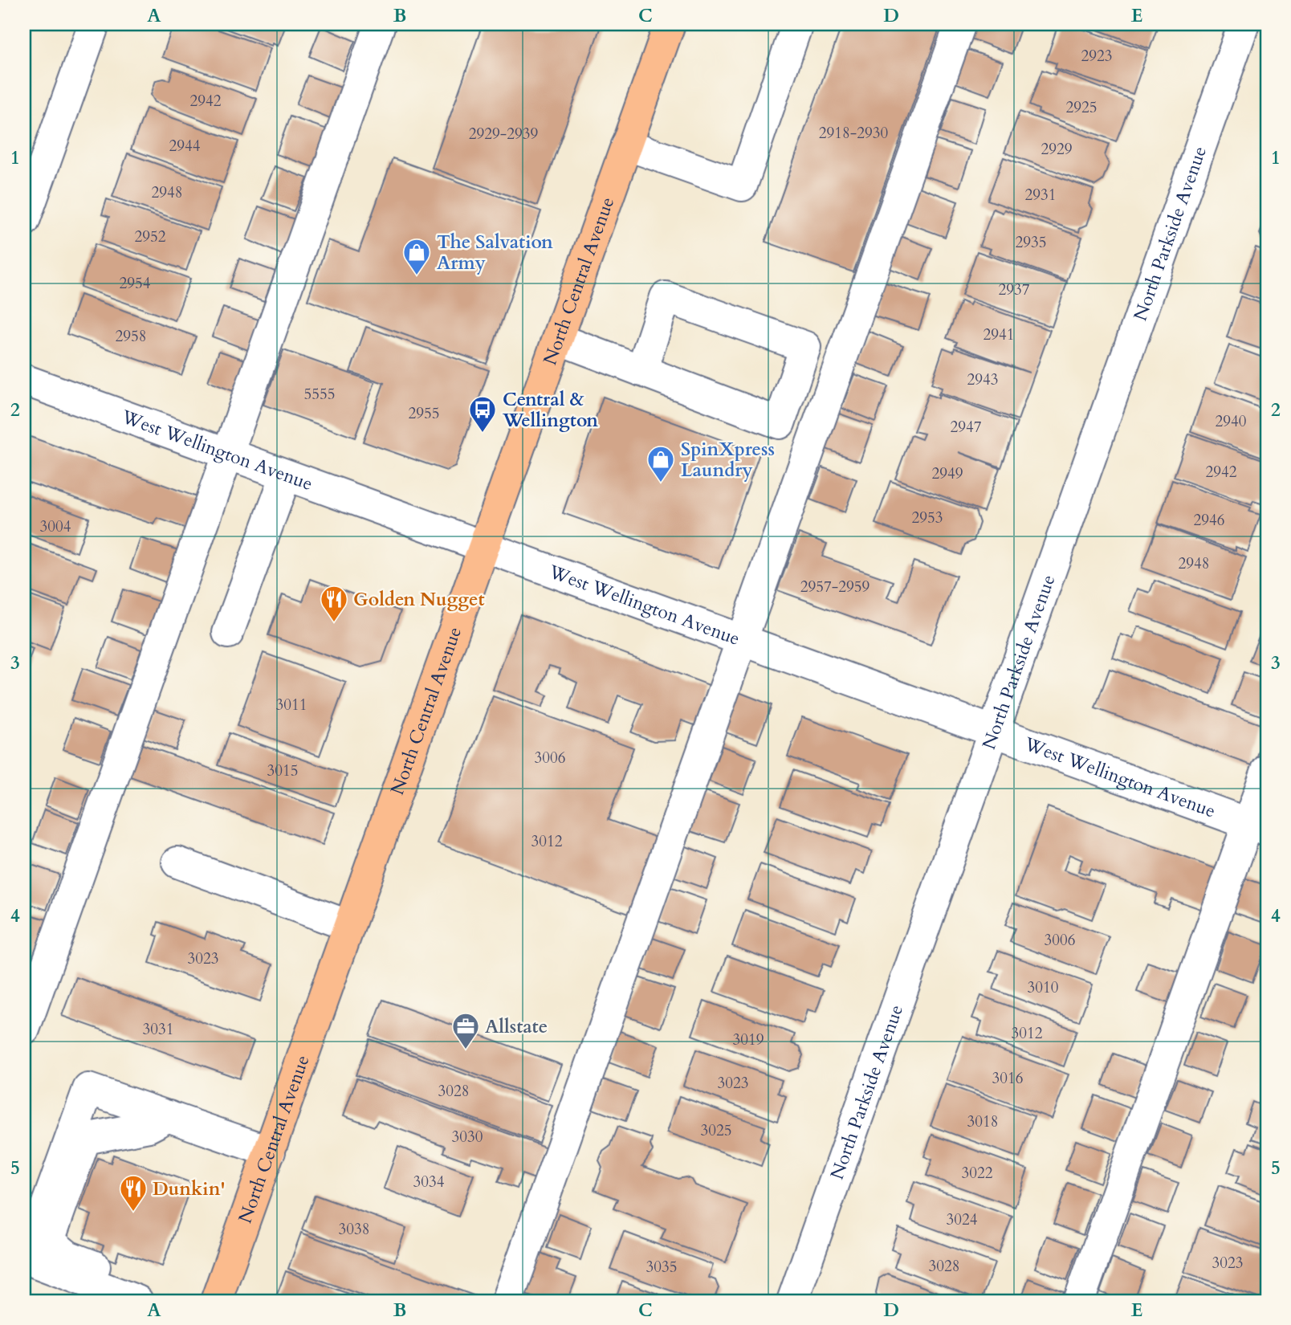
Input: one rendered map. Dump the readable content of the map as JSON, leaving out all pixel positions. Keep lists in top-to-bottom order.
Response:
{
  "streets": {
    "main road": ["North Central Avenue"],
    "street": ["North Parkside Avenue", "West Wellington Avenue"]
  },
  "crossings": [
    ["North Parkside Avenue", "West Wellington Avenue"],
    ["North Central Avenue", "West Wellington Avenue"]
  ],
  "places": {
    "shop": ["The Salvation Army", "SpinXpress Laundry"],
    "bus stop": ["Central & Wellington"],
    "restaurant": ["Golden Nugget", "Dunkin'"],
    "office": ["Allstate"]
  },
  "house_numbers": [
    "2923",
    "2942",
    "2925",
    "2918-2930",
    "2929-2939",
    "2944",
    "2929",
    "2948",
    "2931",
    "2952",
    "2935",
    "2954",
    "2937",
    "2941",
    "2958",
    "2943",
    "5555",
    "2955",
    "2940",
    "2947",
    "2942",
    "2949",
    "2953",
    "2946",
    "3004",
    "2948",
    "2957-2959",
    "3011",
    "3006",
    "3015",
    "3012",
    "3006",
    "3023",
    "3010",
    "3031",
    "3012",
    "3019",
    "3016",
    "3023",
    "3028",
    "3018",
    "3025",
    "3030",
    "3022",
    "3034",
    "3024",
    "3038",
    "3023",
    "3028",
    "3035"
  ],
  "grid": {
    "columns": [
      "A",
      "B",
      "C",
      "D",
      "E"
    ],
    "rows": [
      "1",
      "2",
      "3",
      "4",
      "5"
    ]
  }
}
